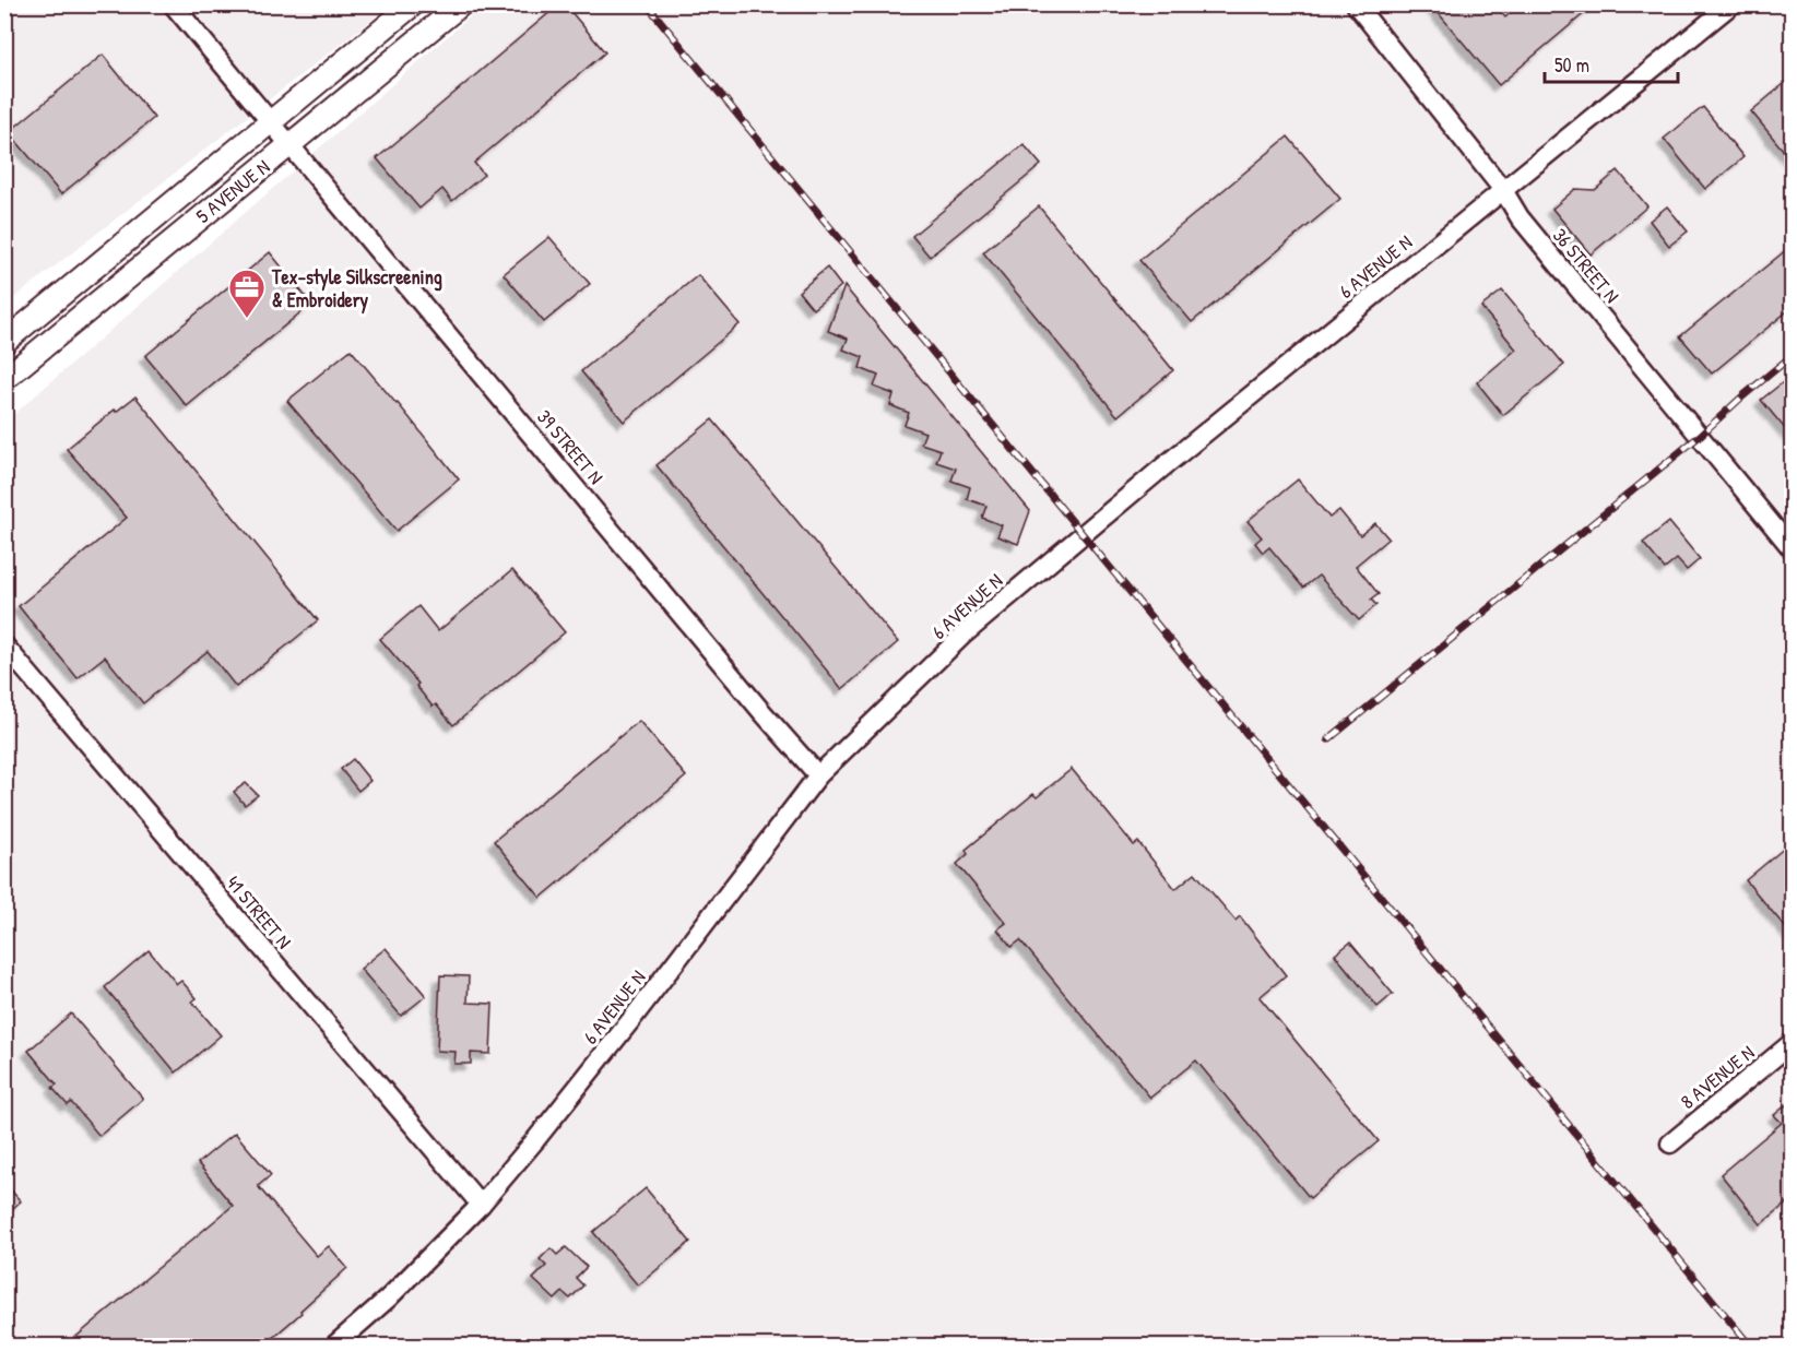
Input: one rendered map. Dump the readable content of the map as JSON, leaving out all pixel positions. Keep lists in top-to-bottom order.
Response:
{
  "streets": {
    "main road": ["5 AVENUE N"],
    "street": [
      "36 STREET N",
      "6 AVENUE N",
      "39 STREET N",
      "41 STREET N",
      "8 AVENUE N"
    ]
  },
  "crossings": [
    ["5 AVENUE N", "39 STREET N"],
    ["36 STREET N", "6 AVENUE N"],
    ["6 AVENUE N", "39 STREET N"],
    ["6 AVENUE N", "41 STREET N"]
  ],
  "places": {
    "office": ["Tex-style Silkscreening & Embroidery"]
  },
  "scale_bar": "50 m"
}
